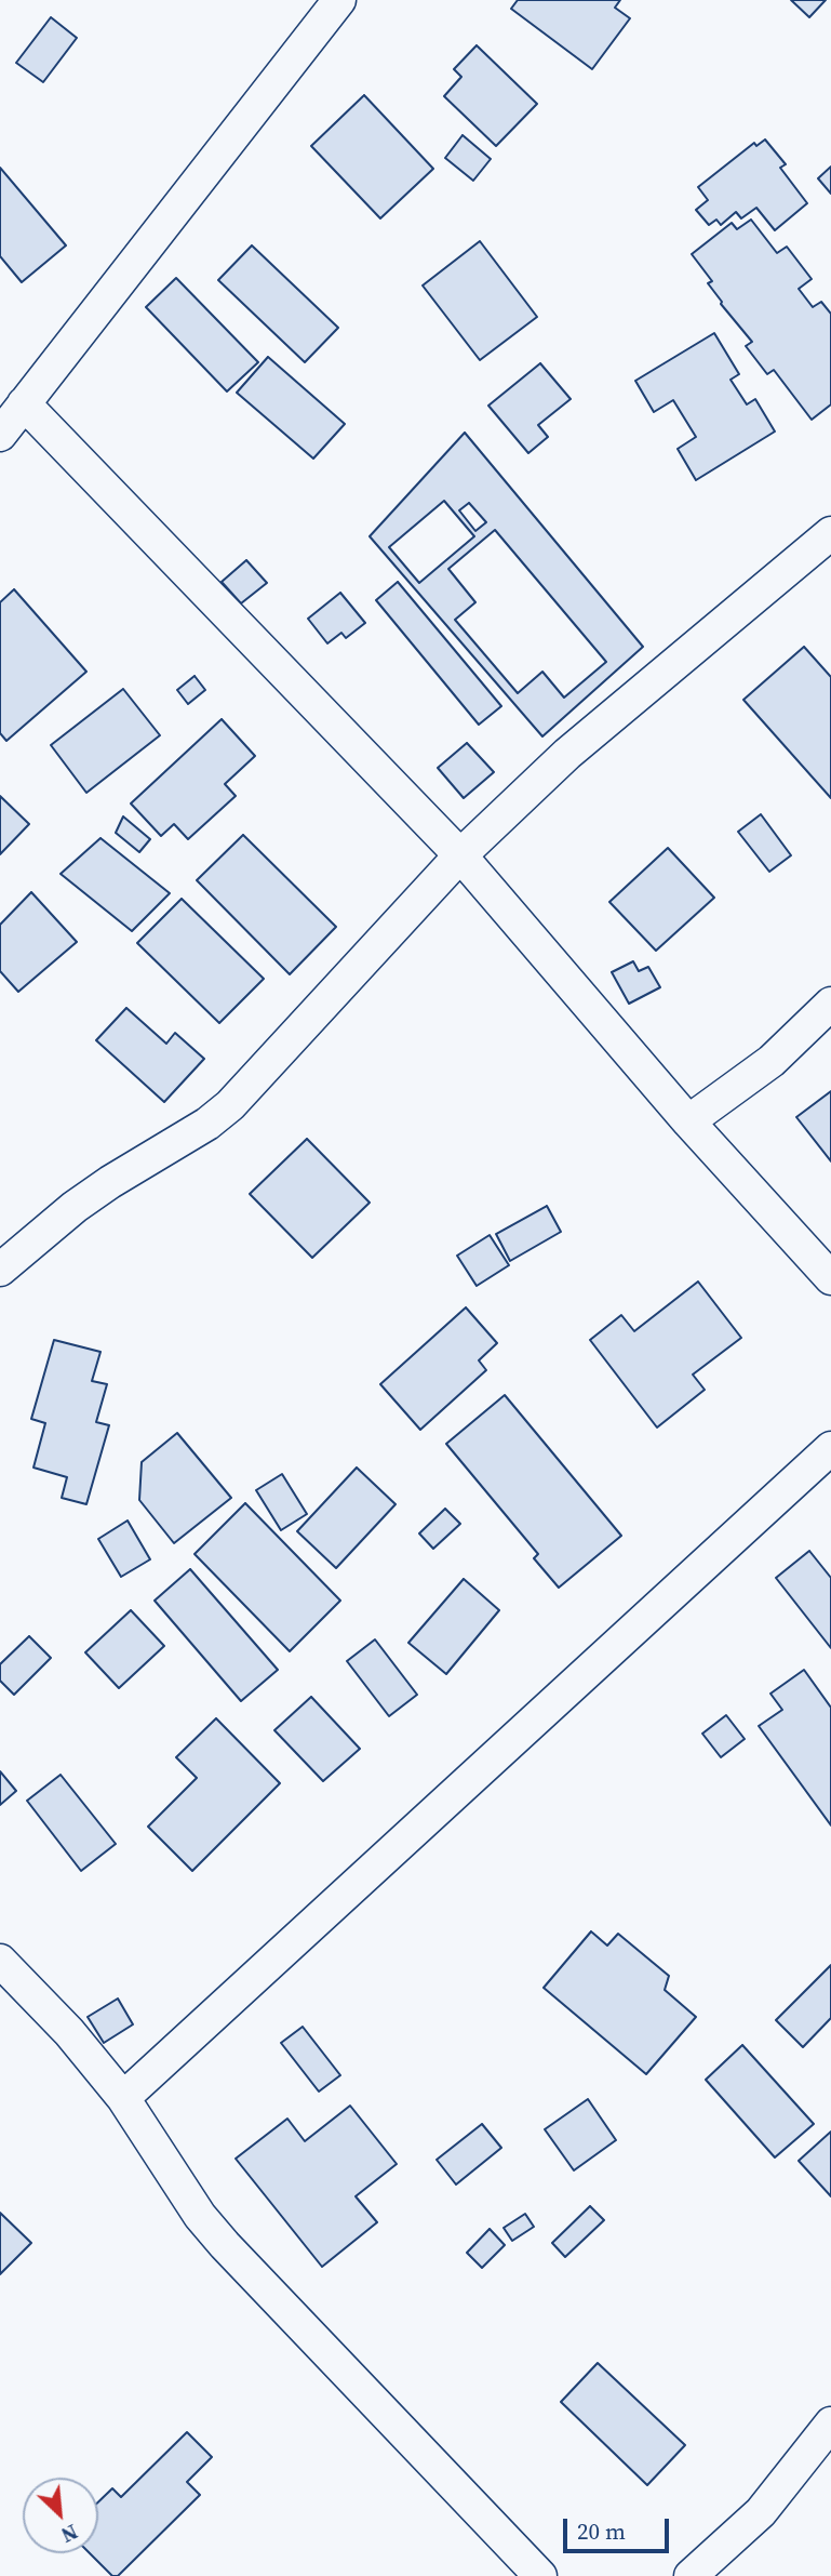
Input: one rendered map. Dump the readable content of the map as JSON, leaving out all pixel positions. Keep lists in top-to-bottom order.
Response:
{
  "scale_bar": "20 m",
  "north": "bottom right"
}
